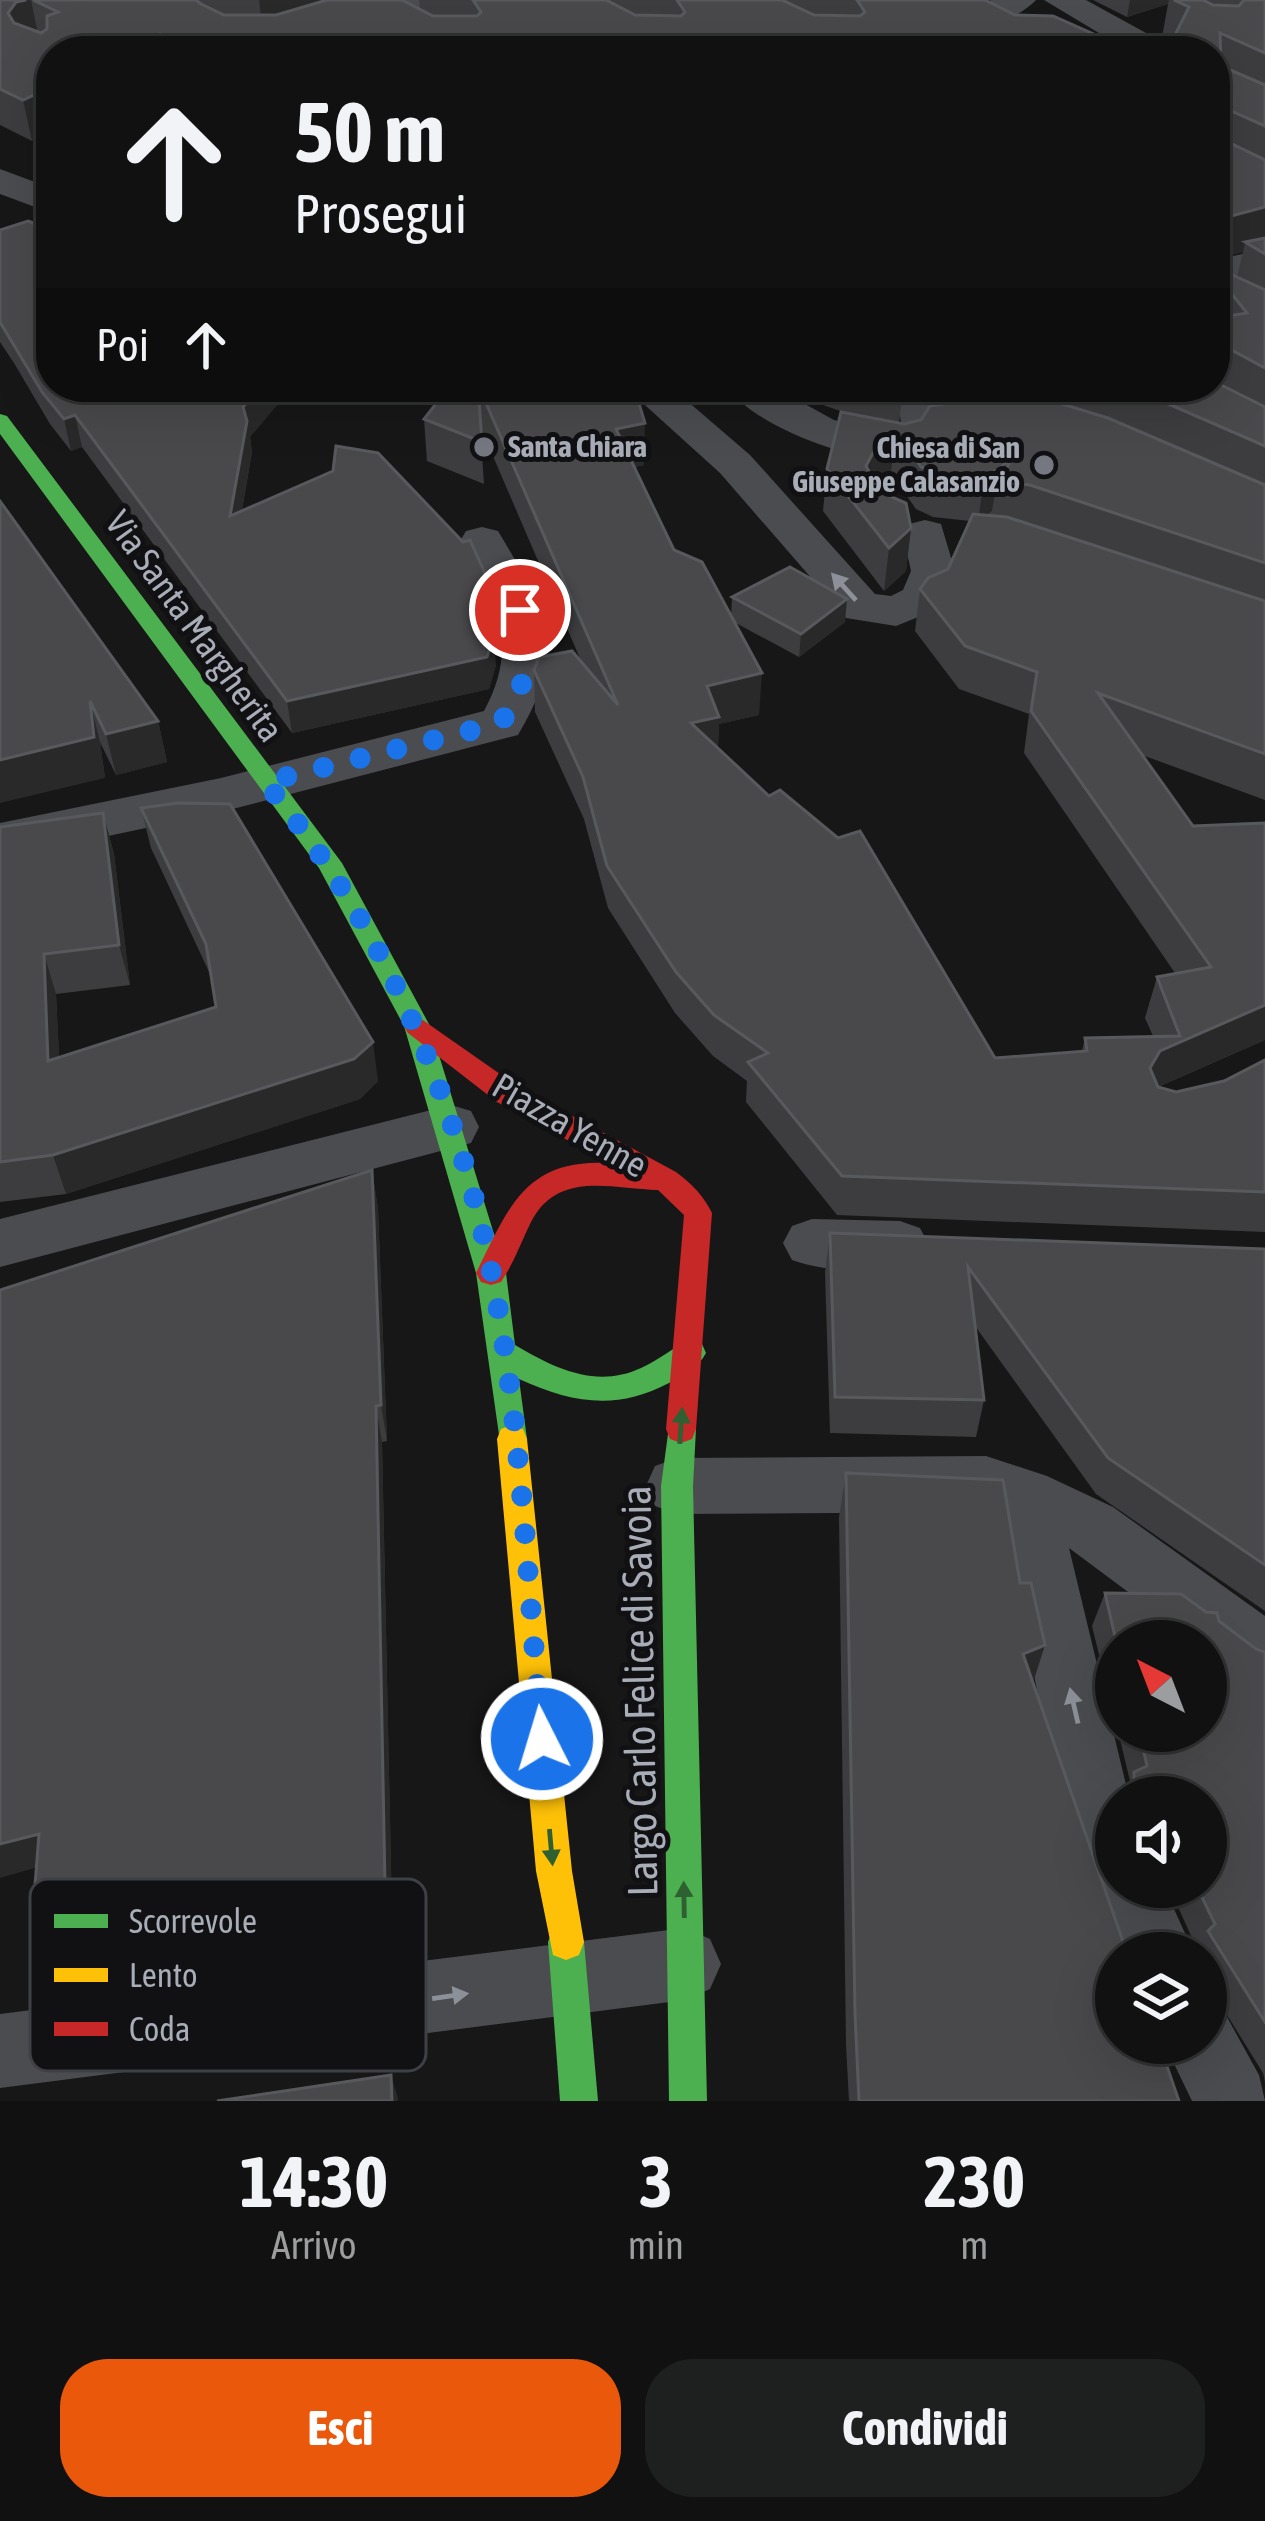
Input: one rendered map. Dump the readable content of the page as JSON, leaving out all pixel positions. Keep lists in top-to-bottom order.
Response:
{
  "streets": {
    "street": ["Via Santa Margherita", "Piazza Yenne", "Largo Carlo Felice di Savoia"]
  },
  "crossings": [
    ["Via Santa Margherita", "Piazza Yenne"],
    ["Via Santa Margherita", "Largo Carlo Felice di Savoia"],
    ["Piazza Yenne", "Largo Carlo Felice di Savoia"]
  ],
  "places": ["Santa Chiara", "Chiesa di San Giuseppe Calasanzio"],
  "legend": ["Scorrevole", "Lento", "Coda"],
  "north": "top left",
  "page": {
    "turn": ["50 m", "Prosegui"],
    "then": "Poi",
    "eta": [
      "14:30",
      "Arrivo",
      "3",
      "min",
      "230",
      "m"
    ],
    "buttons": ["Esci", "Condividi"]
  }
}
